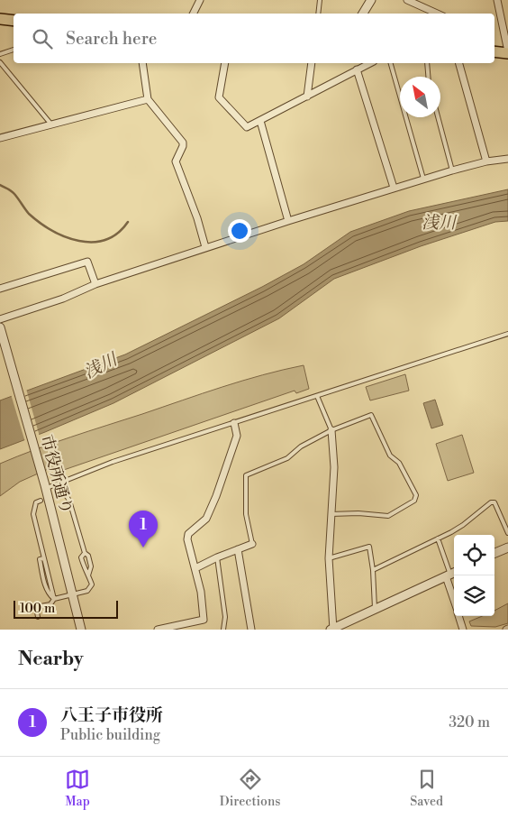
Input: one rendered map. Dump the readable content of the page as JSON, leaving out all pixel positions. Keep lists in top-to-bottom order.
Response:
{
  "streets": {
    "street": ["市役所通り"]
  },
  "water": ["浅川"],
  "scale_bar": "100 m",
  "north": "top left",
  "page": {
    "search": "Search here",
    "pins": "1",
    "scale": "100 m",
    "heading": "Nearby",
    "list": [
      {
        "mark": "1",
        "name": "八王子市役所",
        "note": "Public building",
        "value": "320 m"
      }
    ],
    "nav": ["Map", "Directions", "Saved"]
  }
}
